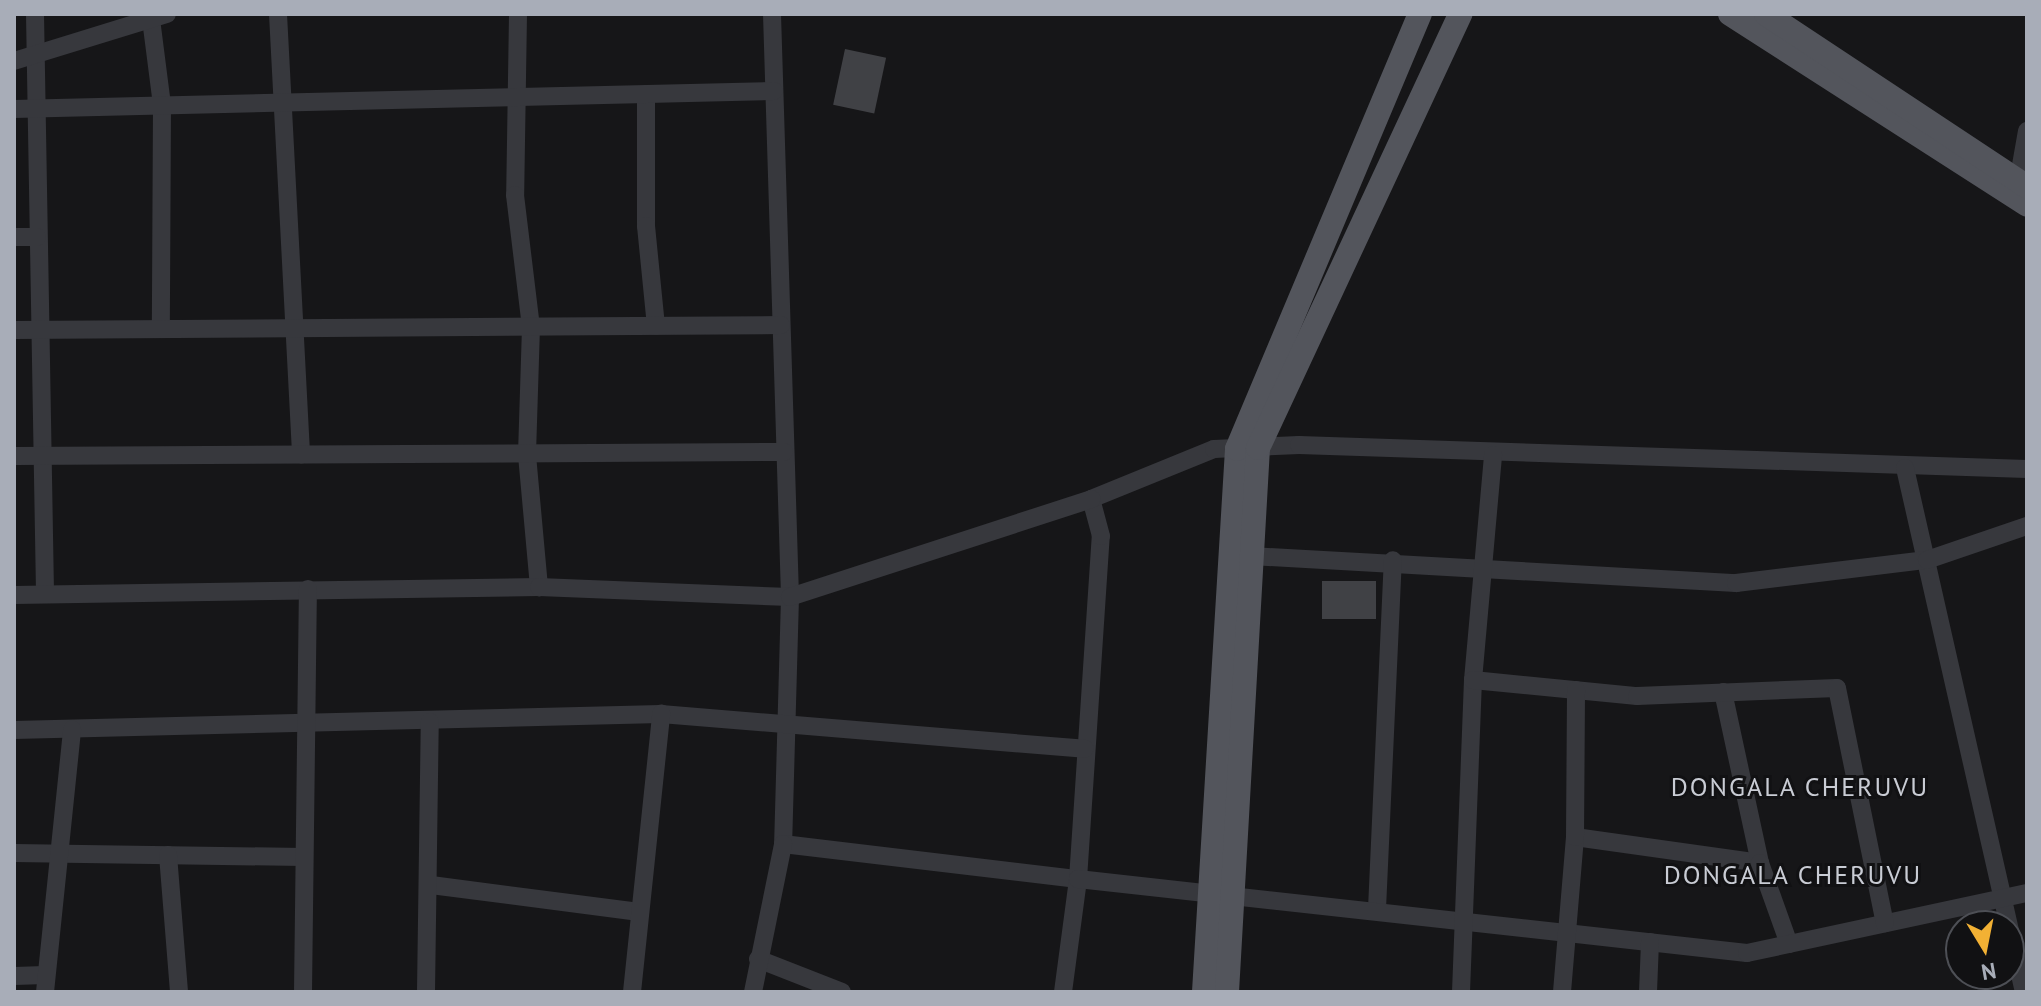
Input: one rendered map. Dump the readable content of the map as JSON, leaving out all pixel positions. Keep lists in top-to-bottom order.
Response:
{
  "districts": ["DONGALA CHERUVU", "DONGALA CHERUVU"],
  "north": "bottom"
}
